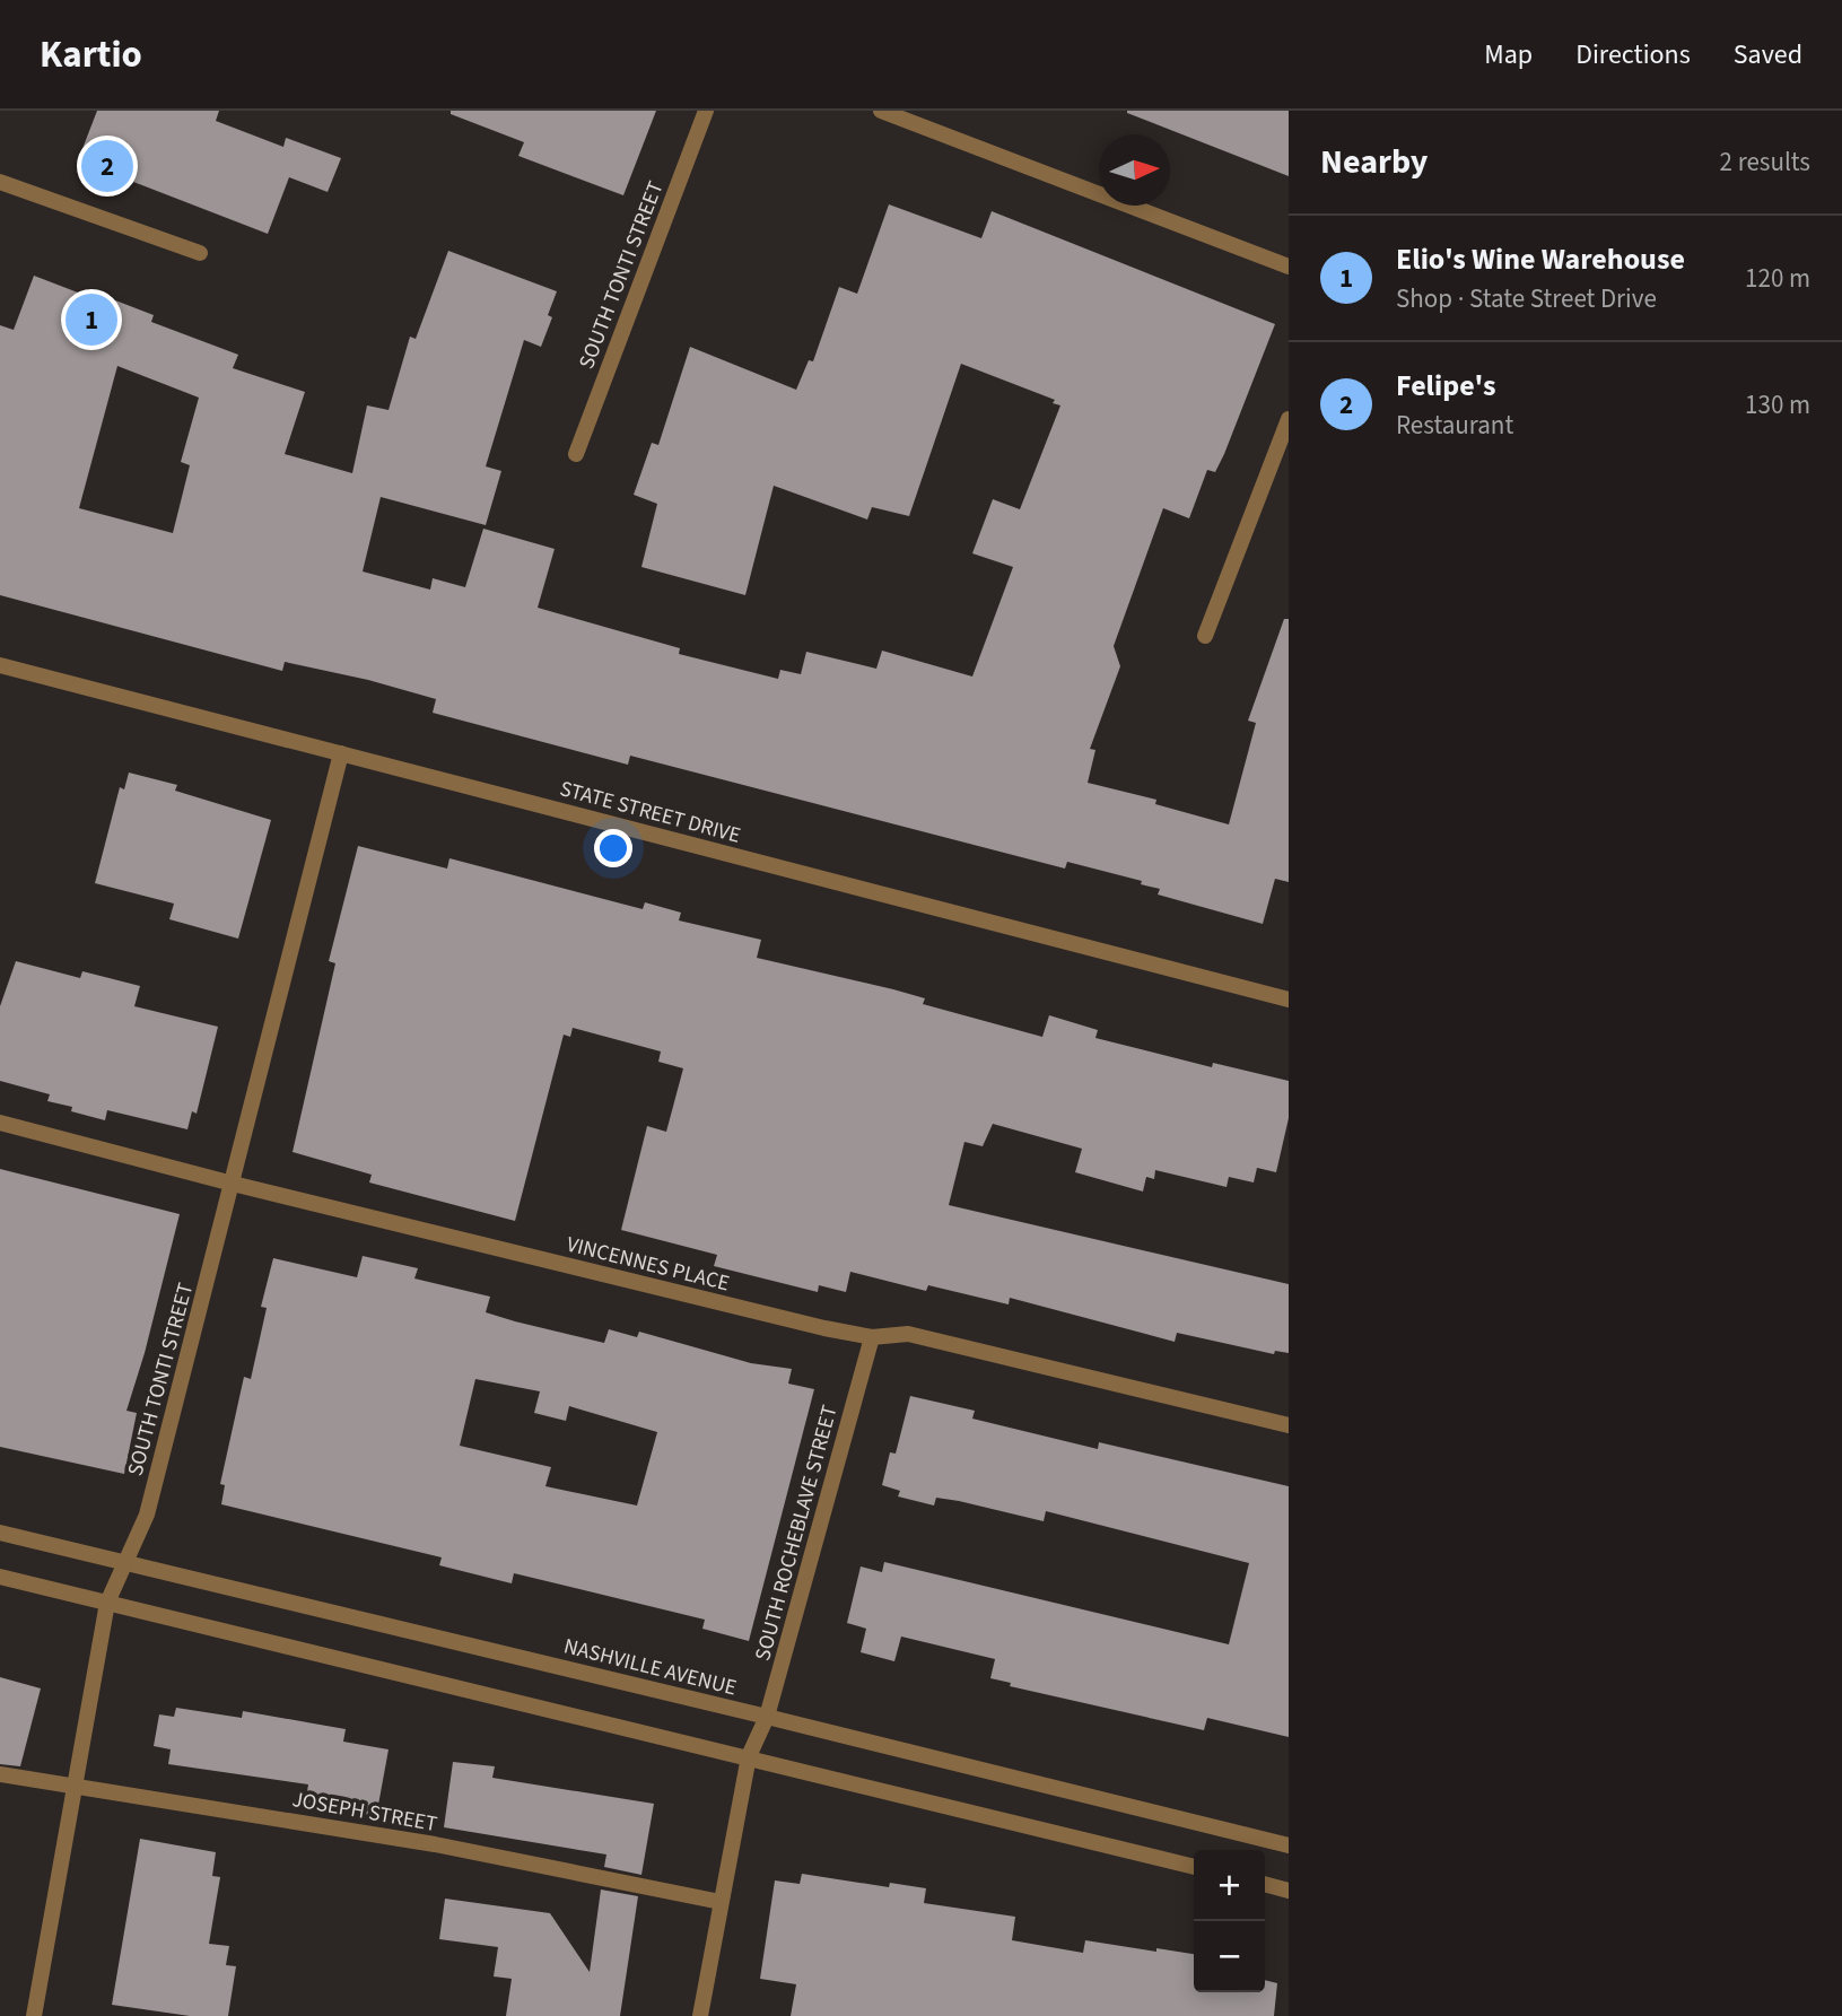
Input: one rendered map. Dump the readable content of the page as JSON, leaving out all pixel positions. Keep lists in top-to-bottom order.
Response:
{
  "streets": {
    "street": [
      "SOUTH TONTI STREET",
      "STATE STREET DRIVE",
      "VINCENNES PLACE",
      "SOUTH ROCHEBLAVE STREET",
      "NASHVILLE AVENUE",
      "JOSEPH STREET"
    ]
  },
  "crossings": [
    ["SOUTH TONTI STREET", "STATE STREET DRIVE"],
    ["SOUTH TONTI STREET", "VINCENNES PLACE"],
    ["SOUTH TONTI STREET", "NASHVILLE AVENUE"],
    ["SOUTH TONTI STREET", "JOSEPH STREET"],
    ["VINCENNES PLACE", "SOUTH ROCHEBLAVE STREET"],
    ["SOUTH ROCHEBLAVE STREET", "NASHVILLE AVENUE"],
    ["SOUTH ROCHEBLAVE STREET", "JOSEPH STREET"]
  ],
  "north": "right",
  "page": {
    "header": "Kartio",
    "nav": ["Map", "Directions", "Saved"],
    "heading": ["Nearby", "2 results"],
    "pins": ["2", "1"],
    "list": [
      {
        "mark": "1",
        "name": "Elio's Wine Warehouse",
        "note": "Shop · State Street Drive",
        "value": "120 m"
      },
      {
        "mark": "2",
        "name": "Felipe's",
        "note": "Restaurant",
        "value": "130 m"
      }
    ],
    "map_buttons": ["+", "−"]
  }
}
